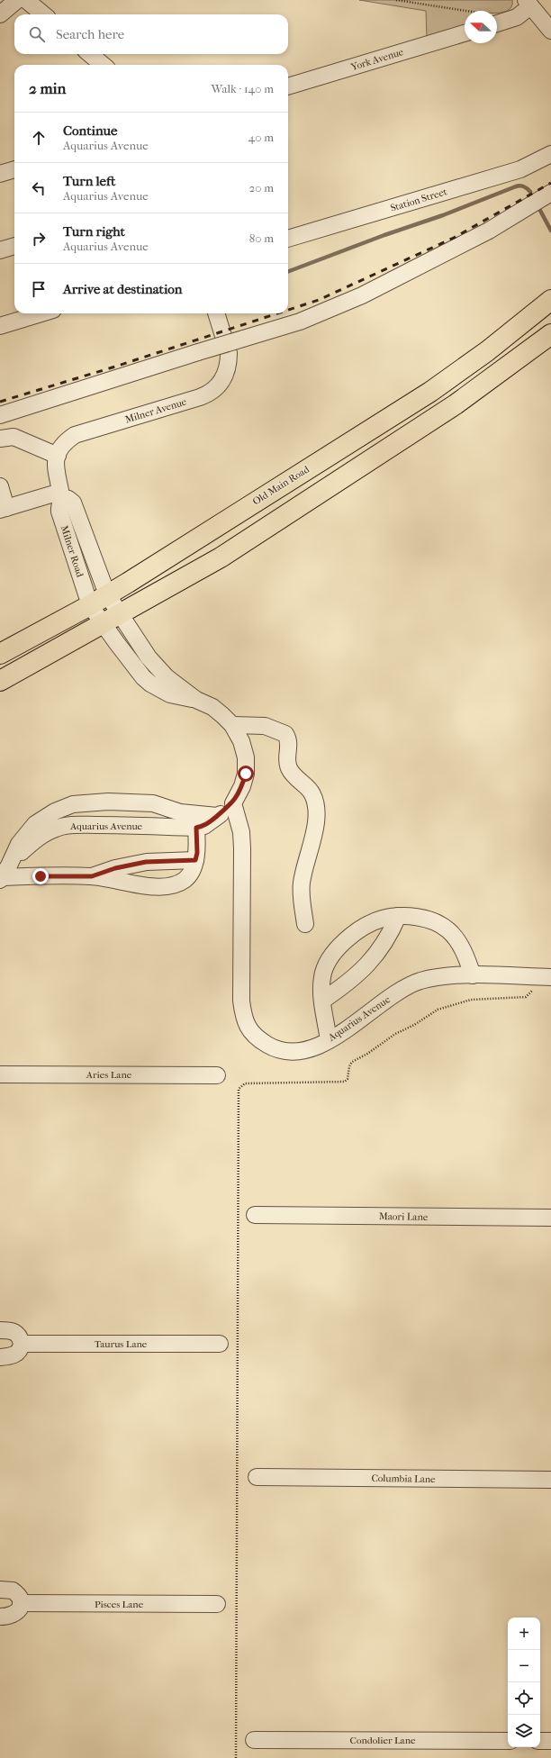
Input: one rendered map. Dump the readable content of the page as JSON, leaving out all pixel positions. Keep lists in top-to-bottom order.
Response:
{
  "streets": {
    "main road": ["Old Main Road"],
    "street": [
      "York Avenue",
      "Station Street",
      "Milner Avenue",
      "Milner Road",
      "Aquarius Avenue",
      "Aries Lane",
      "Maori Lane",
      "Taurus Lane",
      "Columbia Lane",
      "Pisces Lane",
      "Condolier Lane"
    ]
  },
  "crossings": [
    ["Old Main Road", "Milner Road"],
    ["Milner Road", "Aquarius Avenue"]
  ],
  "north": "left",
  "page": {
    "search": "Search here",
    "heading": ["2 min", "Walk · 140 m"],
    "list": [
      ["Continue", "Aquarius Avenue", "40 m"],
      ["Turn left", "Aquarius Avenue", "20 m"],
      ["Turn right", "Aquarius Avenue", "80 m"],
      "Arrive at destination"
    ],
    "map_buttons": ["+", "−"]
  }
}
